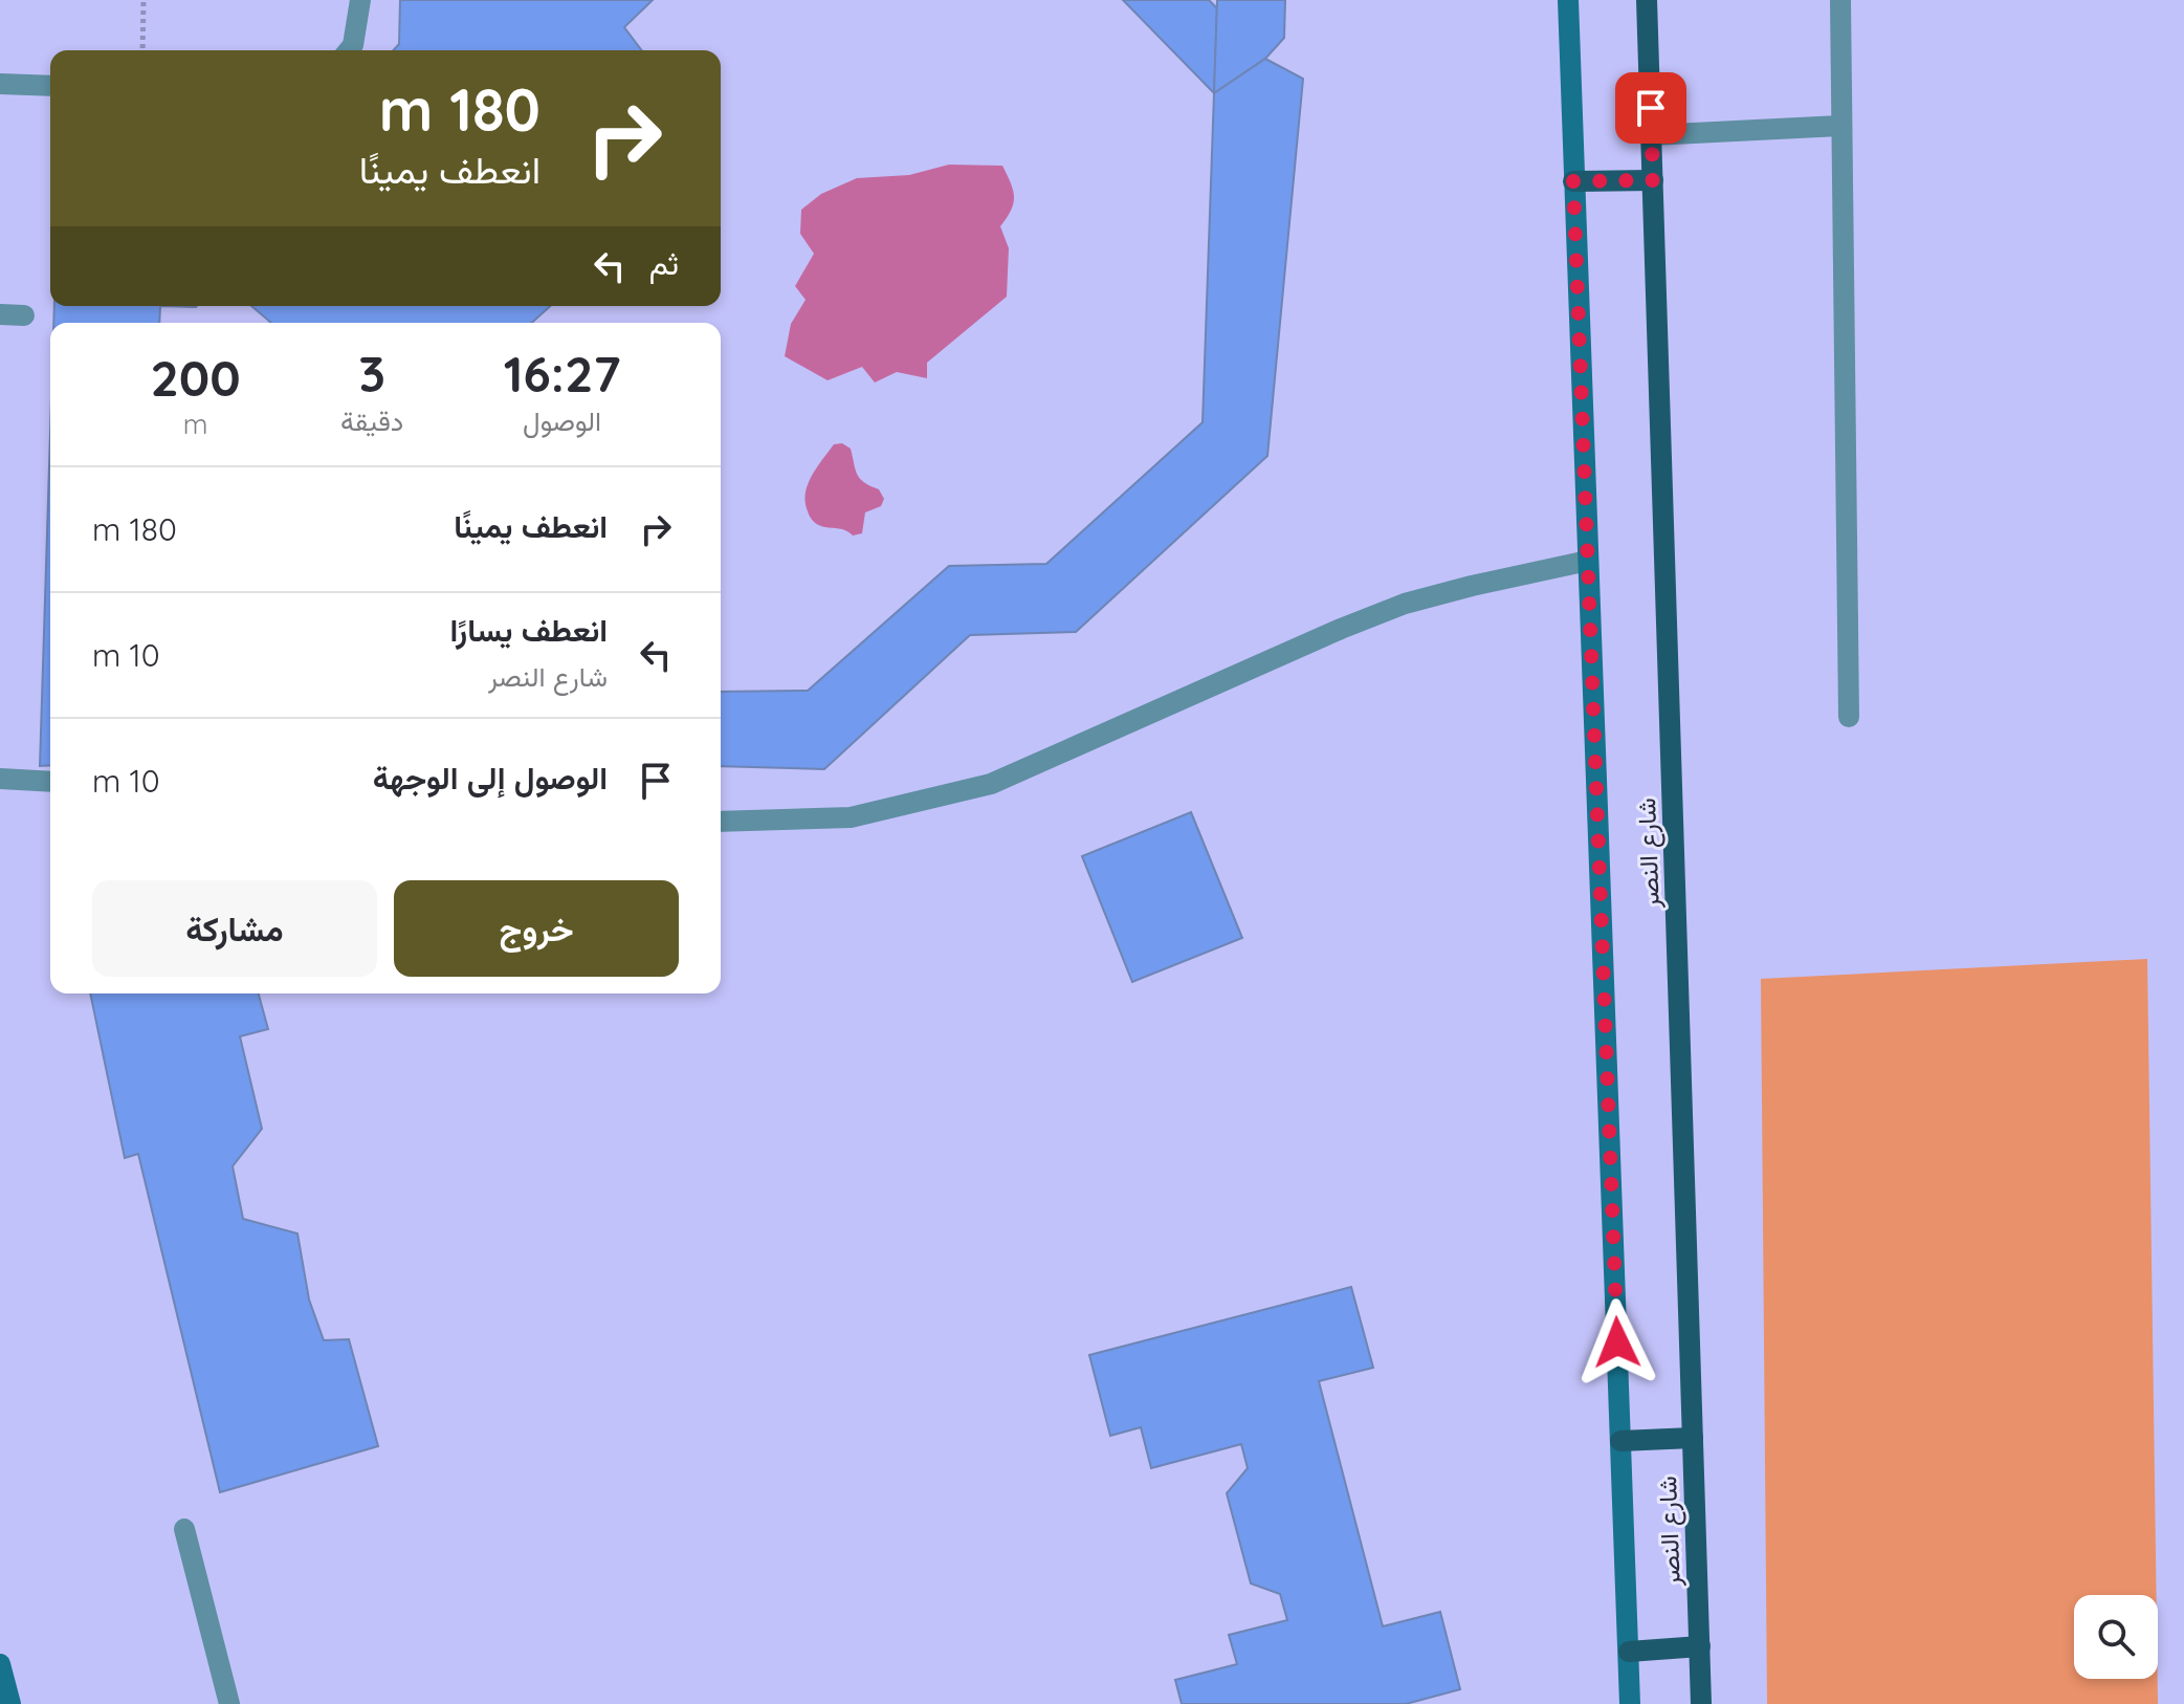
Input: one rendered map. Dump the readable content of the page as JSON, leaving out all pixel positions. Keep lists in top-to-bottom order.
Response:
{
  "streets": {
    "main road": ["شارع النصر"]
  },
  "page": {
    "turn": ["180 m", "انعطف يمينًا"],
    "then": "ثم",
    "eta": [
      "16:27",
      "الوصول",
      "3",
      "دقيقة",
      "200",
      "m"
    ],
    "list": [
      {
        "name": "انعطف يمينًا",
        "value": "180 m"
      },
      {
        "name": "انعطف يسارًا",
        "note": "شارع النصر",
        "value": "10 m"
      },
      {
        "name": "الوصول إلى الوجهة",
        "value": "10 m"
      }
    ],
    "buttons": ["خروج", "مشاركة"]
  }
}
